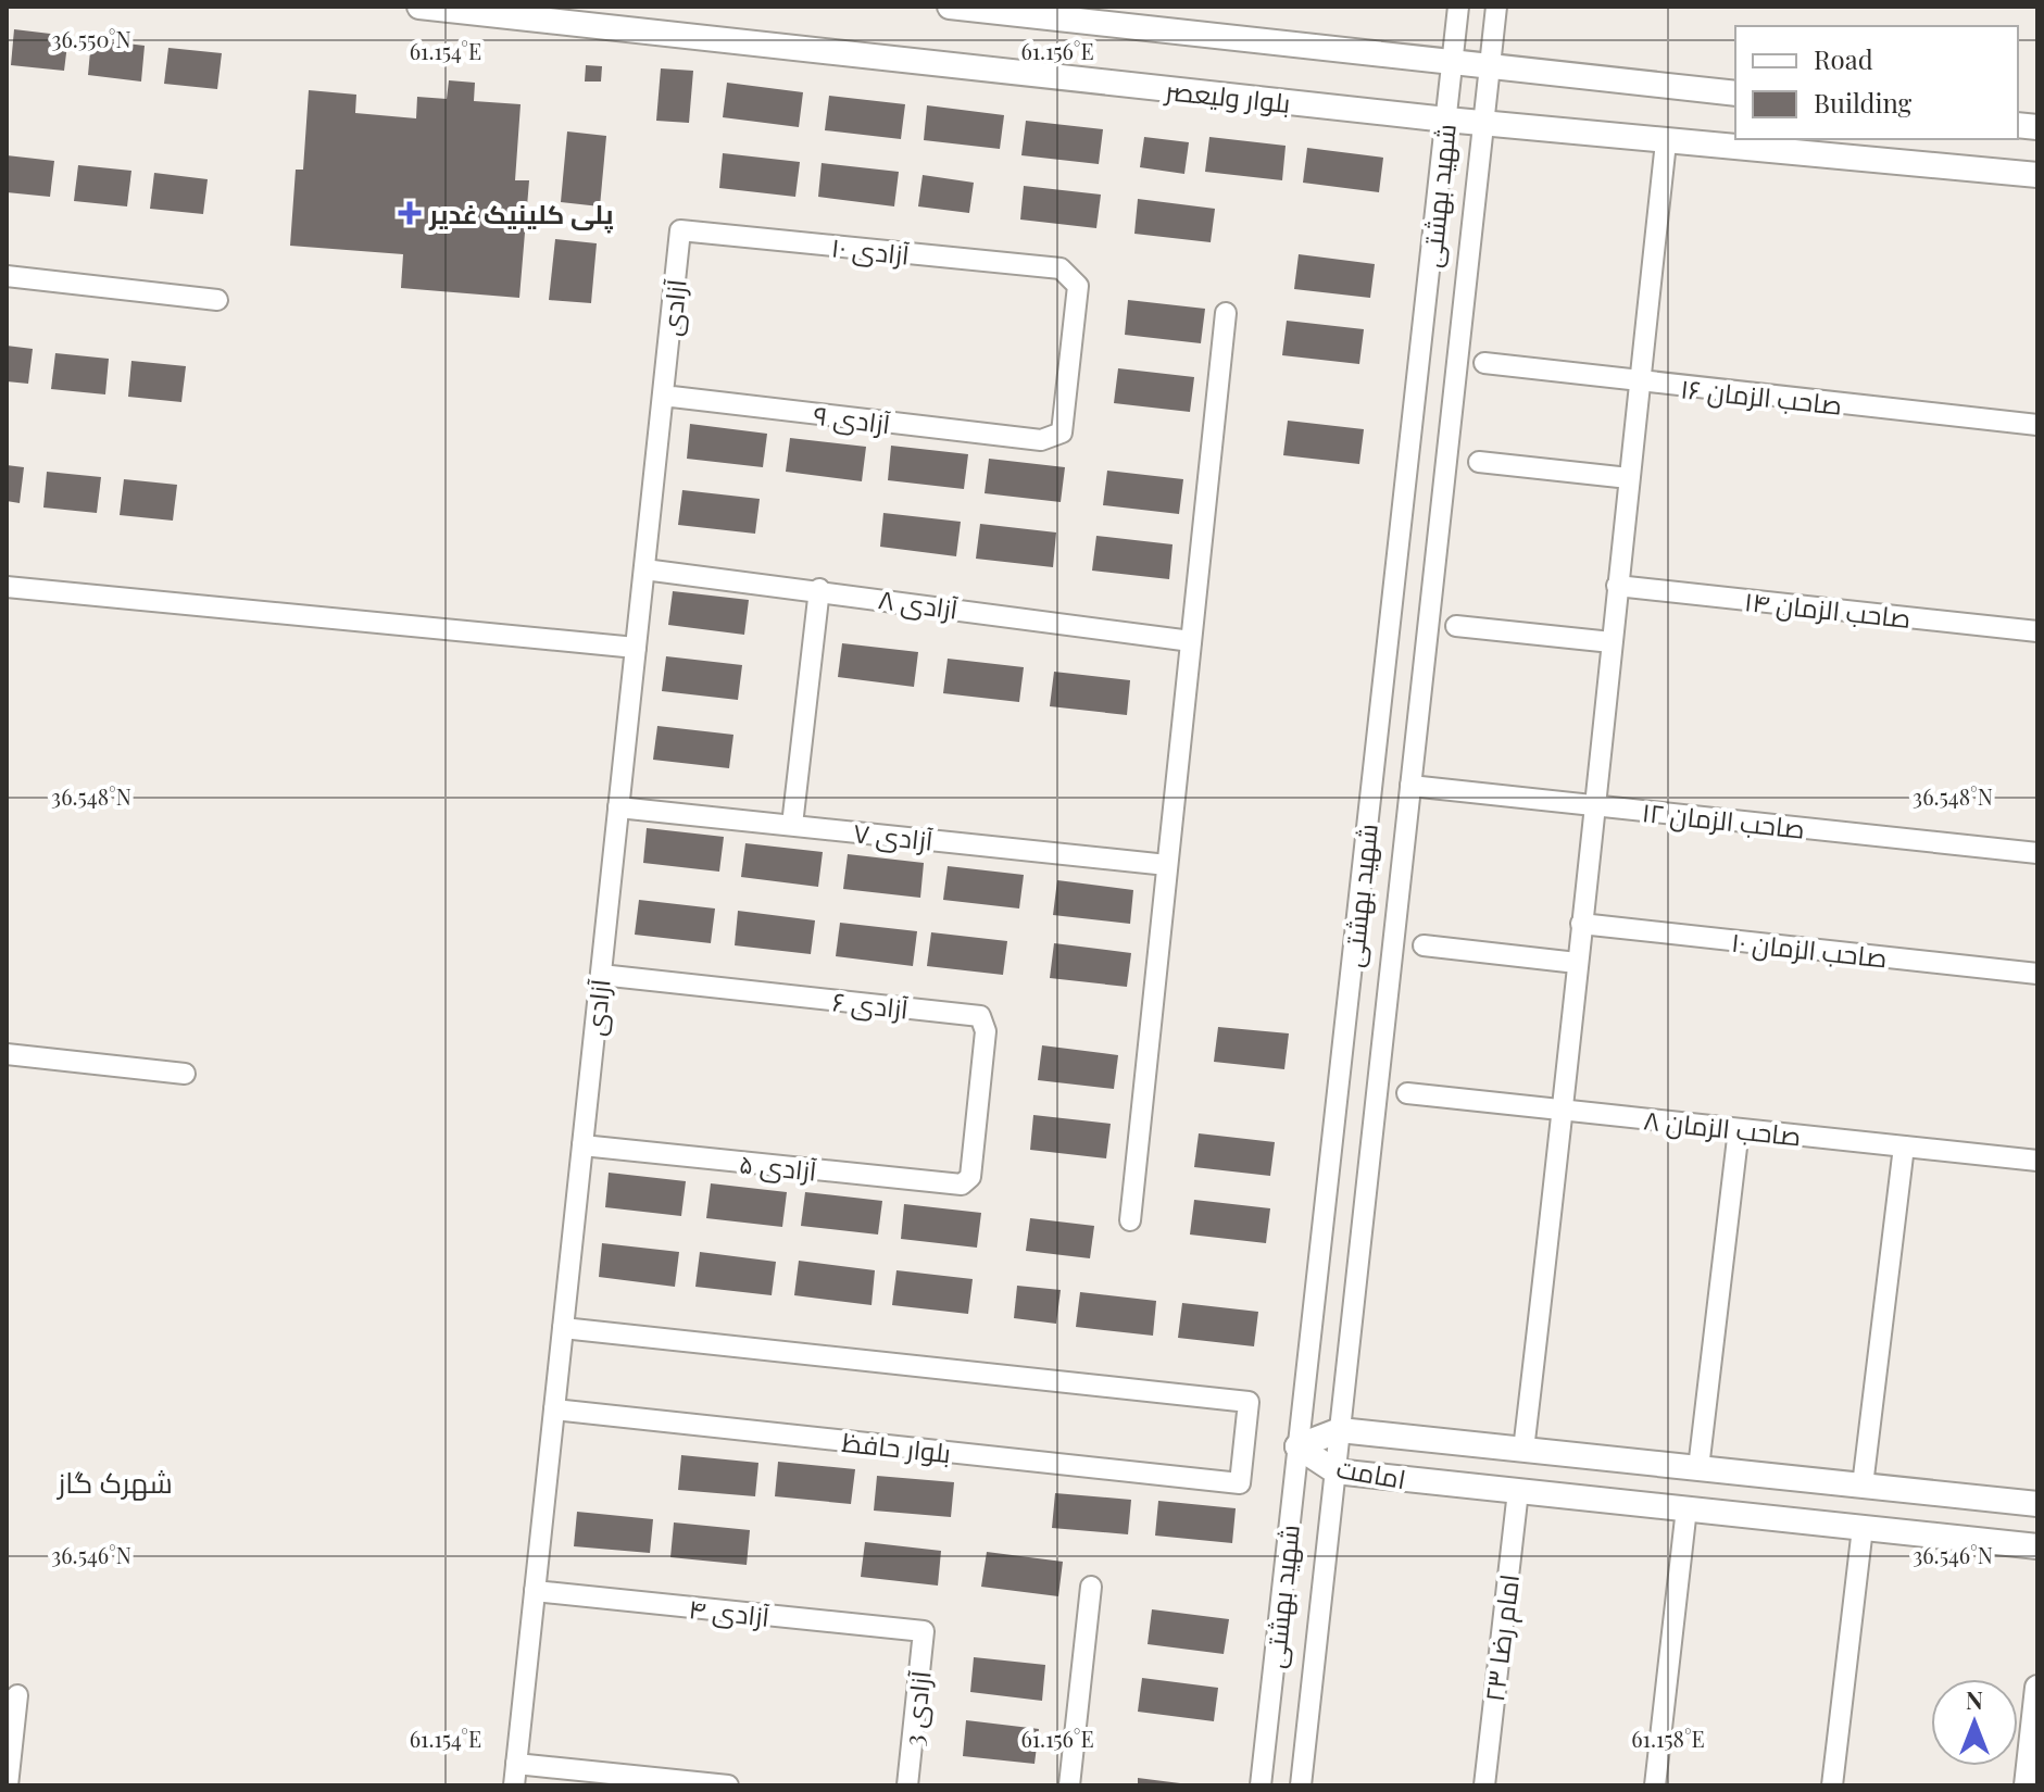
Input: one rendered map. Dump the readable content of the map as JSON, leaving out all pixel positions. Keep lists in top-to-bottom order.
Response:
{
  "streets": {
    "street": [
      "بلوار ولیعصر",
      "شهید بهشتی",
      "آزادی ۱۰",
      "آزادی",
      "صاحب الزمان ۱۶",
      "آزادی ۹",
      "آزادی ۸",
      "صاحب الزمان ۱۴",
      "صاحب الزمان ۱۲",
      "آزادی ۷",
      "صاحب الزمان ۱۰",
      "آزادی ۶",
      "صاحب الزمان ۸",
      "آزادی ۵",
      "بلوار حافظ",
      "امامت",
      "آزادی ۴",
      "امام رضا ۲۳",
      "آزادی 3"
    ]
  },
  "crossings": [
    ["بلوار ولیعصر", "شهید بهشتی"],
    ["شهید بهشتی", "صاحب الزمان ۱۲"],
    ["شهید بهشتی", "امامت"],
    ["آزادی ۱۰", "آزادی"],
    ["آزادی ۱۰", "آزادی ۹"],
    ["آزادی", "آزادی ۹"],
    ["آزادی", "آزادی ۸"],
    ["آزادی", "آزادی ۷"],
    ["آزادی", "آزادی ۶"],
    ["آزادی", "آزادی ۵"],
    ["آزادی", "بلوار حافظ"],
    ["آزادی", "آزادی ۴"],
    ["آزادی ۶", "آزادی ۵"],
    ["امامت", "امام رضا ۲۳"],
    ["آزادی ۴", "آزادی 3"]
  ],
  "districts": ["شهرک گاز"],
  "places": {
    "health": ["پلی کلینیک غدیر"]
  },
  "legend": ["Road", "Building"],
  "north": "top",
  "coordinates": [
    "36.550°N",
    "61.154°E",
    "61.156°E",
    "36.548°N",
    "36.546°N",
    "61.158°E"
  ]
}
